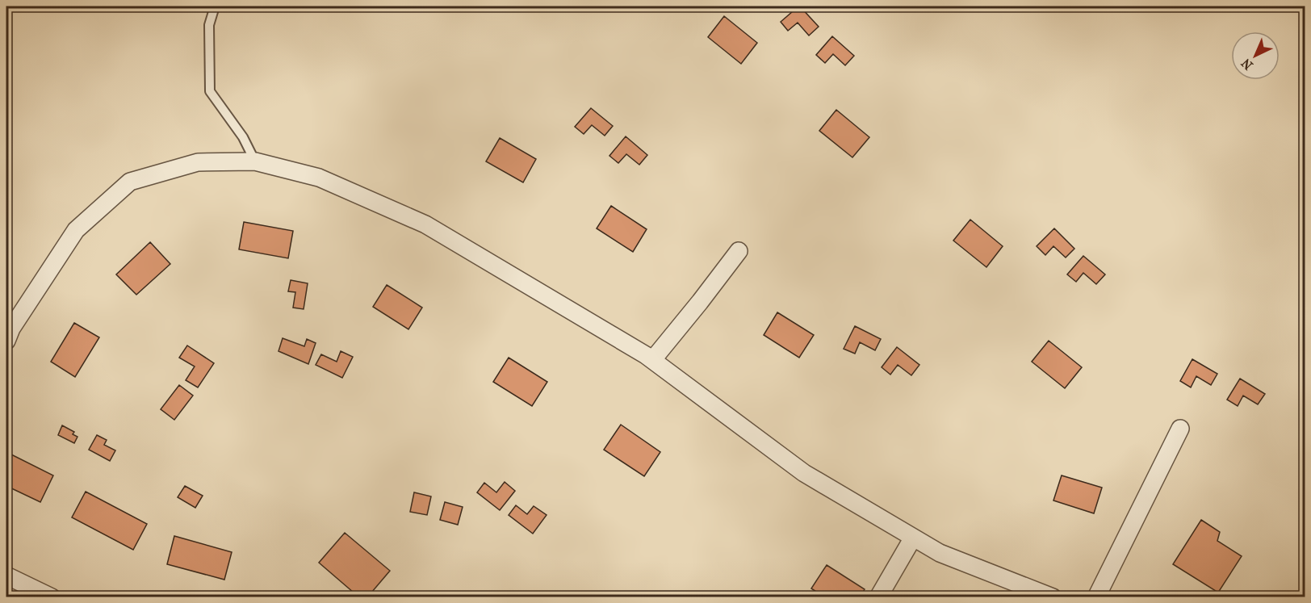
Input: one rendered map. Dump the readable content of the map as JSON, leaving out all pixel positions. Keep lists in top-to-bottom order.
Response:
{
  "north": "bottom left"
}
